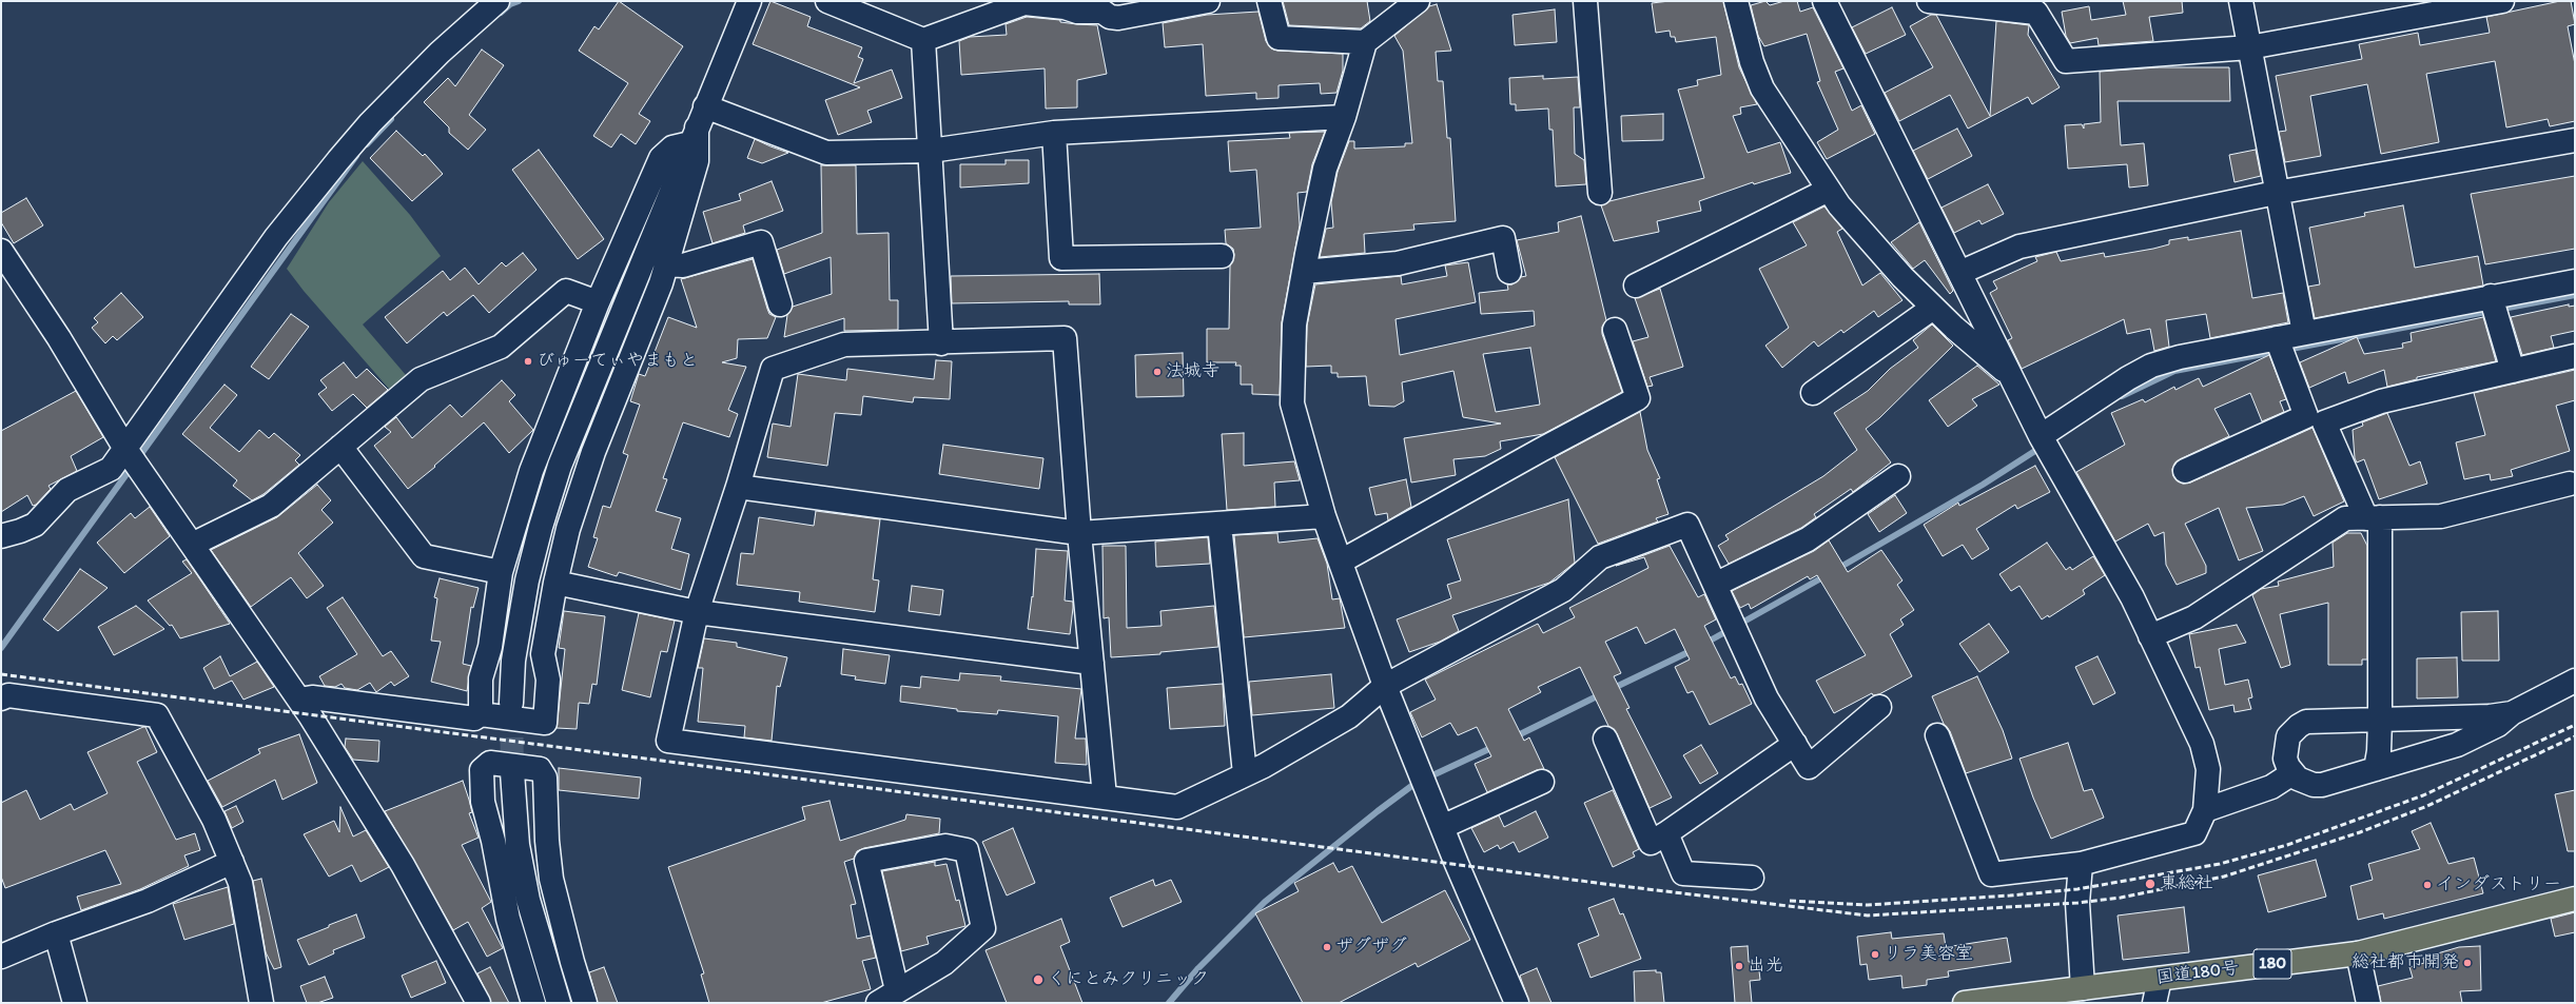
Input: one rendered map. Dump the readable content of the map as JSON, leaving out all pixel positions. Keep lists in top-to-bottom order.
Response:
{
  "streets": {
    "highway": ["180", "国道180号"]
  },
  "places": [
    "びゅーてぃやまもと",
    "法城寺",
    "東総社",
    "インダストリー",
    "ザグザグ",
    "リラ美容室",
    "総社都市開発",
    "出光",
    "くにとみクリニック"
  ]
}
